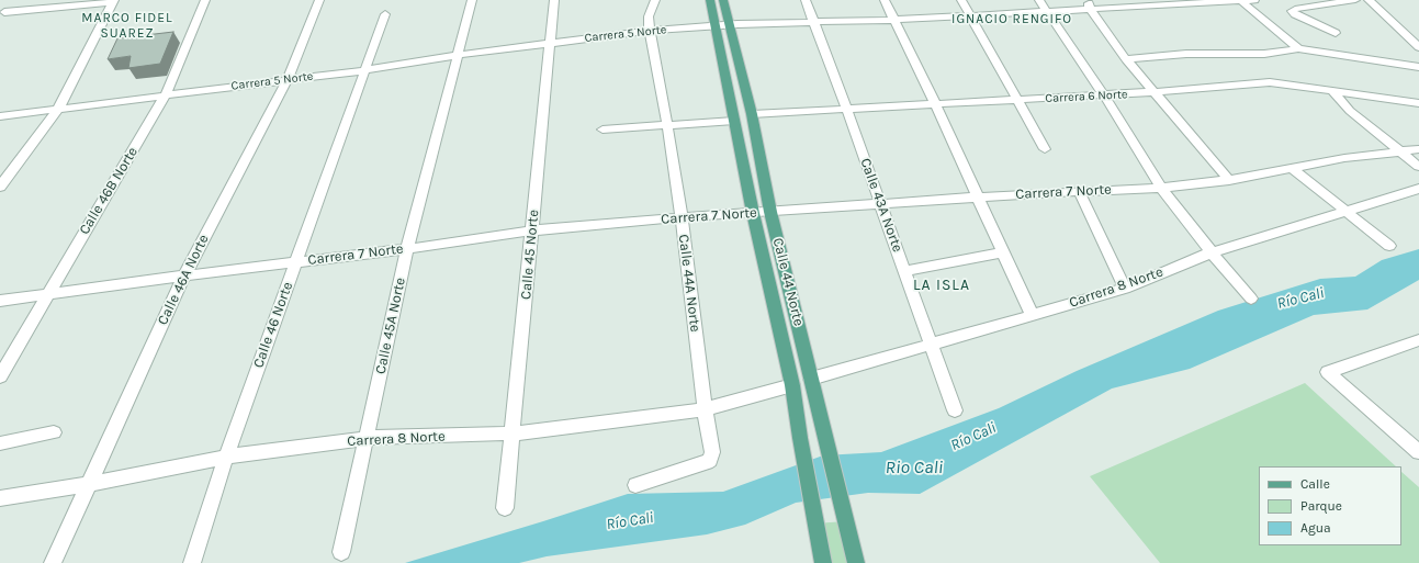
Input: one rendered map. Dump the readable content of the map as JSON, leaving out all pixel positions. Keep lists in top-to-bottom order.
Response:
{
  "streets": {
    "main road": ["Calle 44 Norte"],
    "street": [
      "Carrera 5 Norte",
      "Carrera 6 Norte",
      "Calle 46B Norte",
      "Carrera 7 Norte",
      "Calle 43A Norte",
      "Calle 45 Norte",
      "Calle 46A Norte",
      "Calle 44A Norte",
      "Carrera 8 Norte",
      "Calle 46 Norte",
      "Calle 45A Norte"
    ]
  },
  "crossings": [
    ["Carrera 5 Norte", "Calle 46B Norte"],
    ["Carrera 5 Norte", "Calle 43A Norte"],
    ["Carrera 5 Norte", "Calle 45 Norte"],
    ["Carrera 5 Norte", "Calle 46A Norte"],
    ["Carrera 5 Norte", "Calle 44 Norte"],
    ["Carrera 5 Norte", "Calle 44A Norte"],
    ["Carrera 5 Norte", "Calle 46 Norte"],
    ["Carrera 5 Norte", "Calle 45A Norte"],
    ["Carrera 6 Norte", "Calle 43A Norte"],
    ["Carrera 6 Norte", "Calle 44 Norte"],
    ["Calle 46B Norte", "Carrera 7 Norte"],
    ["Carrera 7 Norte", "Calle 43A Norte"],
    ["Carrera 7 Norte", "Calle 45 Norte"],
    ["Carrera 7 Norte", "Calle 46A Norte"],
    ["Carrera 7 Norte", "Calle 44 Norte"],
    ["Carrera 7 Norte", "Calle 44A Norte"],
    ["Carrera 7 Norte", "Calle 46 Norte"],
    ["Carrera 7 Norte", "Calle 45A Norte"],
    ["Calle 43A Norte", "Carrera 8 Norte"],
    ["Calle 45 Norte", "Carrera 8 Norte"],
    ["Calle 46A Norte", "Carrera 8 Norte"],
    ["Calle 44 Norte", "Carrera 8 Norte"],
    ["Calle 44A Norte", "Carrera 8 Norte"],
    ["Carrera 8 Norte", "Calle 46 Norte"],
    ["Carrera 8 Norte", "Calle 45A Norte"]
  ],
  "districts": ["MARCO FIDEL SUAREZ", "IGNACIO RENGIFO", "LA ISLA"],
  "water": ["Río Cali", "Rio Cali"],
  "legend": ["Calle", "Parque", "Agua"]
}
